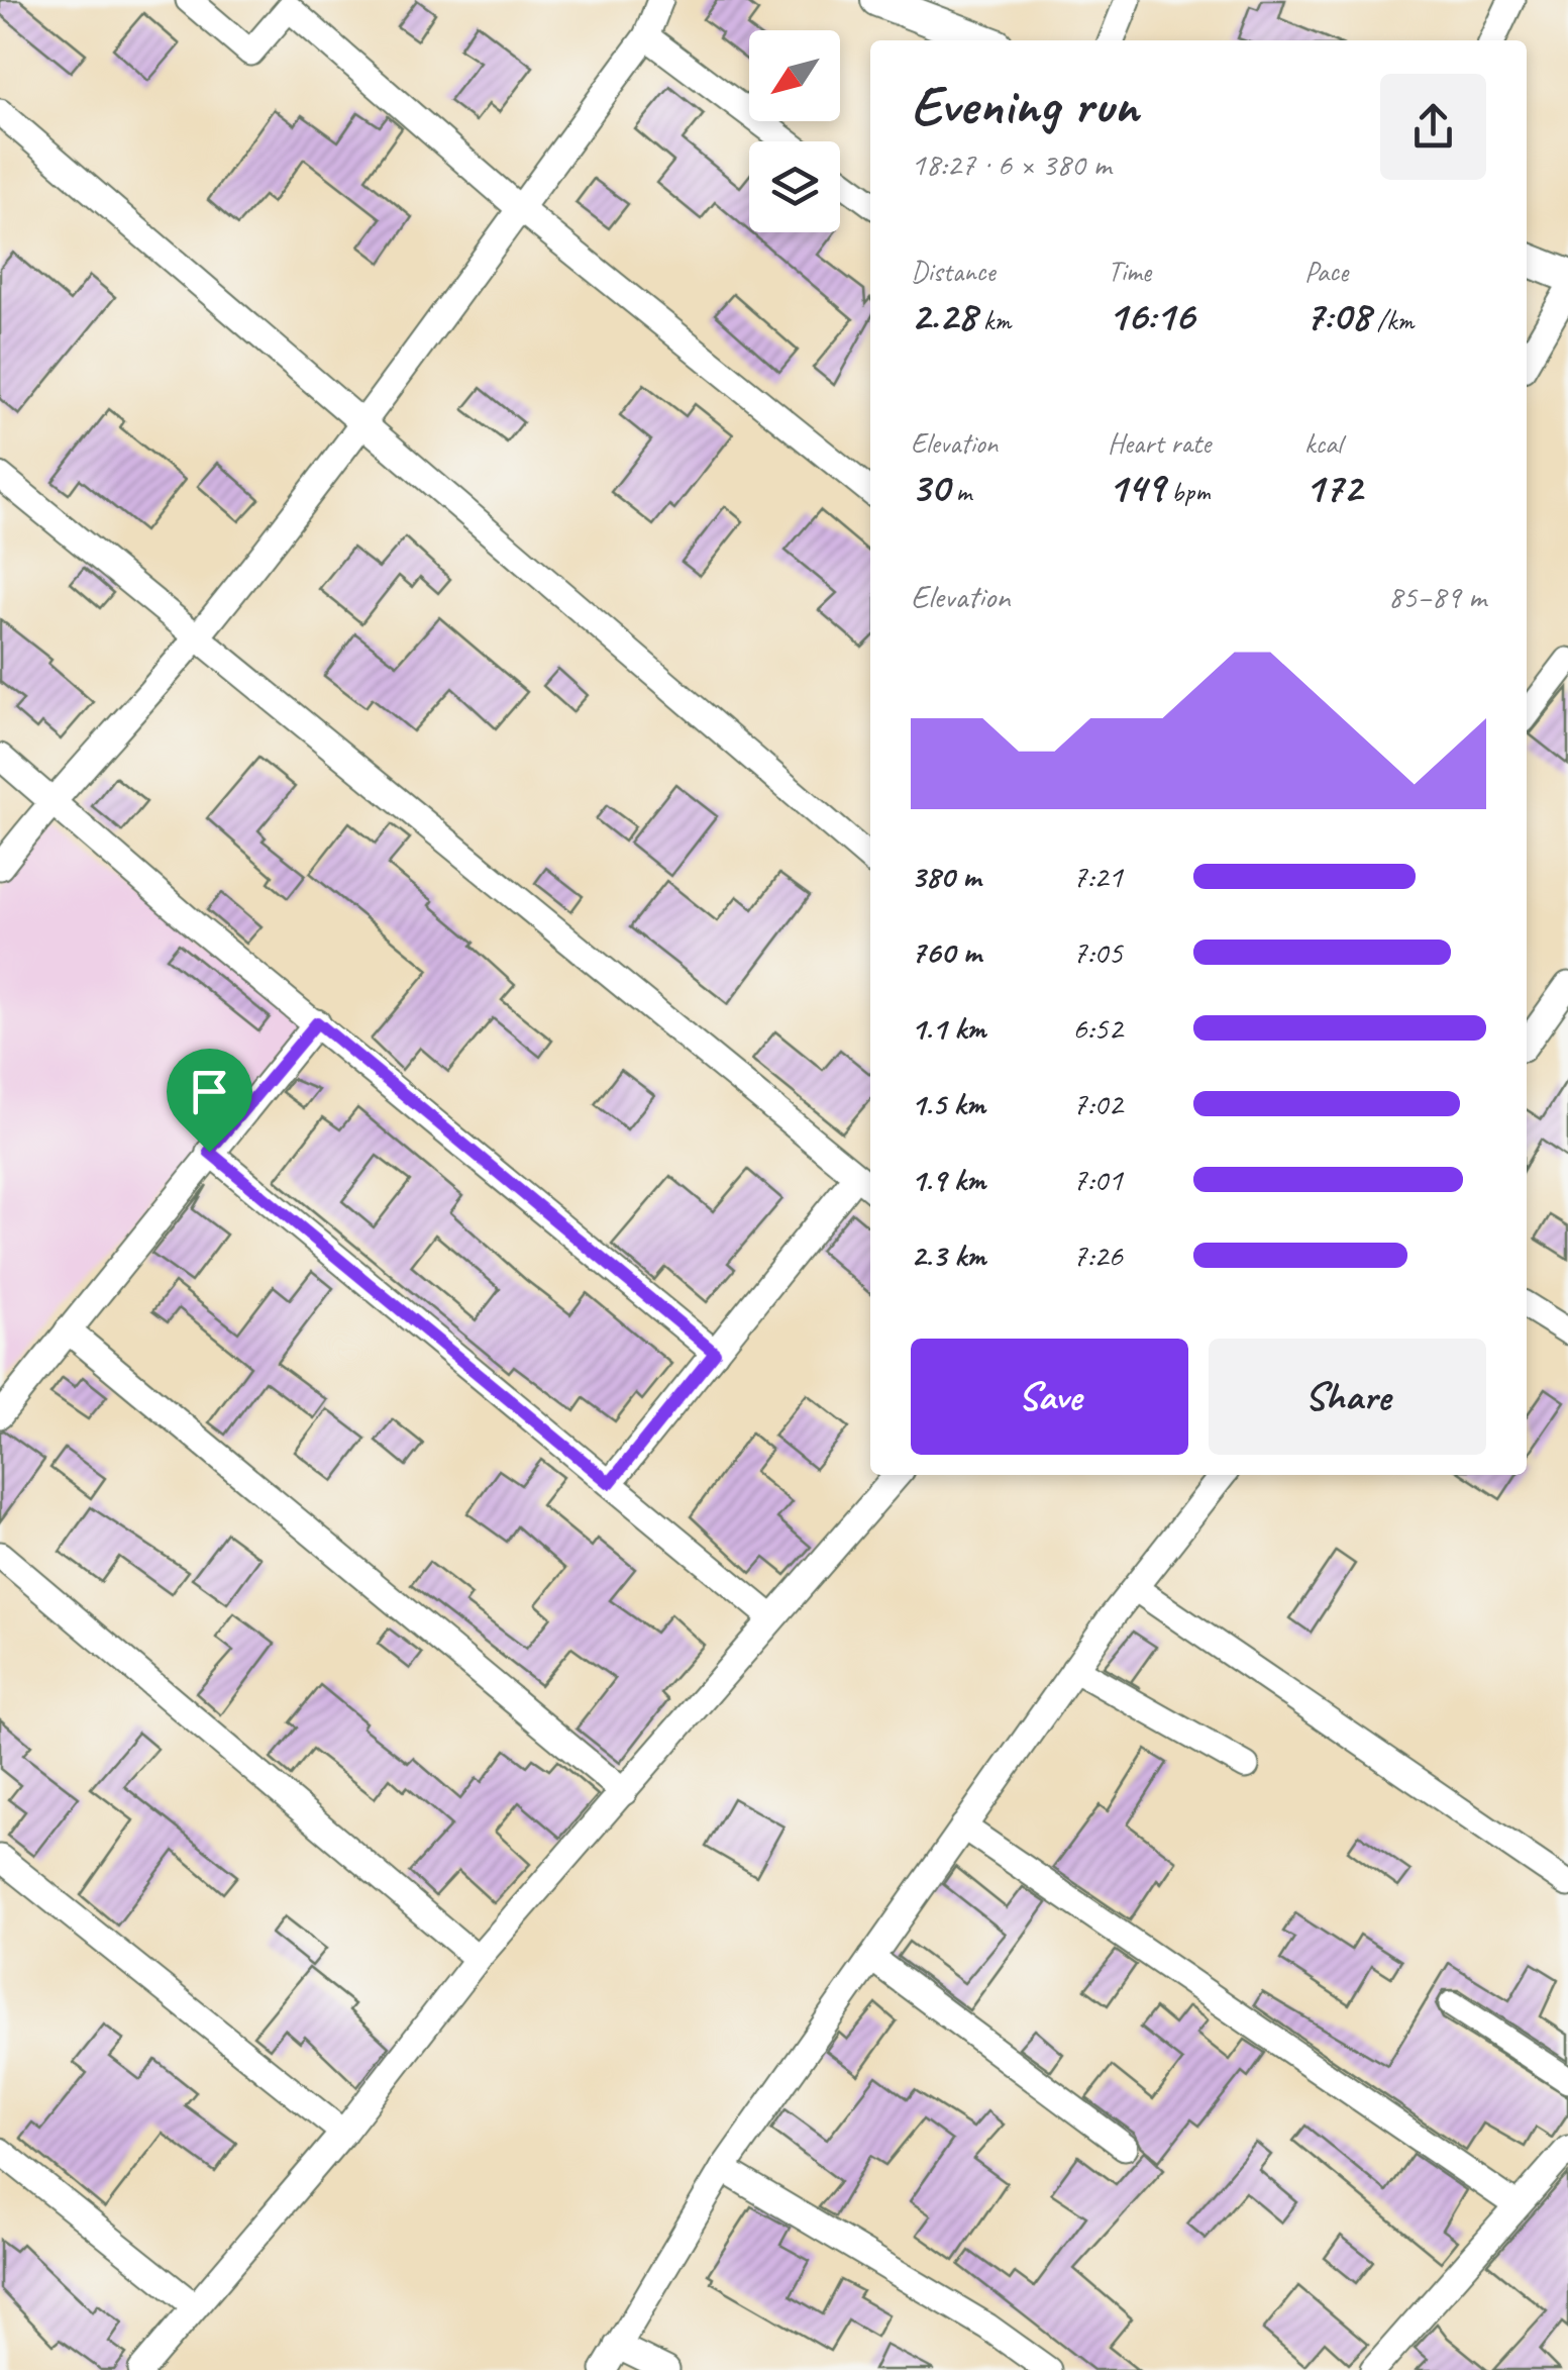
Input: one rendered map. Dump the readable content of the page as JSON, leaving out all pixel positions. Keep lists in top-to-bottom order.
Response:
{
  "north": "bottom left",
  "page": {
    "heading": ["Evening run", "18:27 · 6 × 380 m"],
    "stats": [
      ["Distance", "2.28 km"],
      ["Time", "16:16"],
      ["Pace", "7:08 /km"],
      ["Elevation", "30 m"],
      ["Heart rate", "149 bpm"],
      ["kcal", "172"]
    ],
    "chart": ["Elevation", "85–89 m"],
    "list": [
      {
        "name": "380 m",
        "note": "7:21"
      },
      {
        "name": "760 m",
        "note": "7:05"
      },
      {
        "name": "1.1 km",
        "note": "6:52"
      },
      {
        "name": "1.5 km",
        "note": "7:02"
      },
      {
        "name": "1.9 km",
        "note": "7:01"
      },
      {
        "name": "2.3 km",
        "note": "7:26"
      }
    ],
    "buttons": ["Save", "Share"]
  }
}
